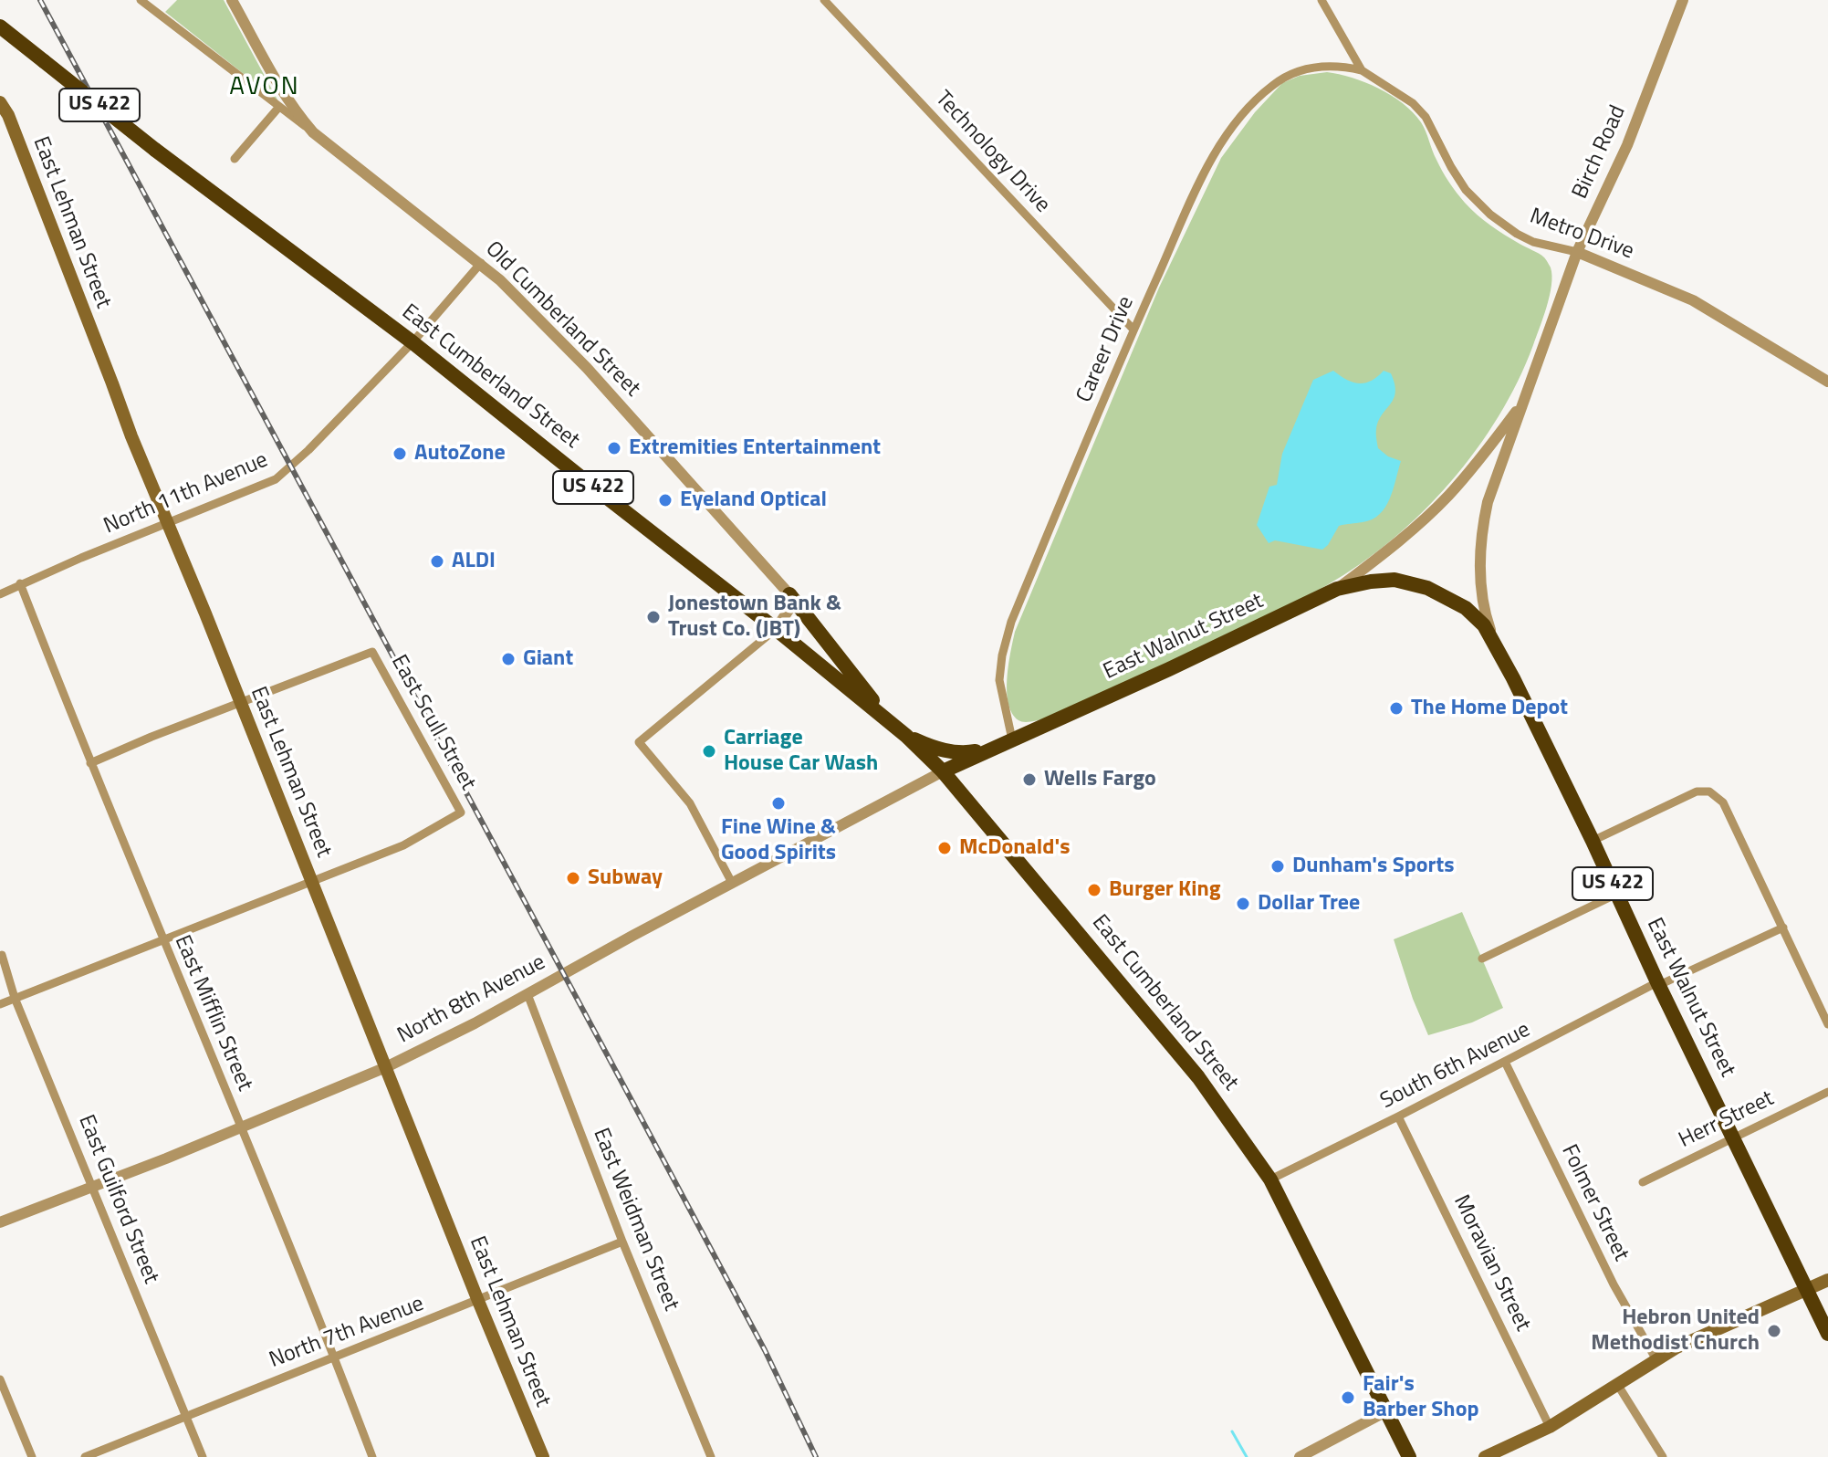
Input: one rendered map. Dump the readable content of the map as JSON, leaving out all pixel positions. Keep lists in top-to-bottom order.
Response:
{
  "streets": {
    "highway": ["US 422", "East Cumberland Street", "East Walnut Street"],
    "main road": ["East Lehman Street"],
    "street": [
      "Technology Drive",
      "Birch Road",
      "Metro Drive",
      "Old Cumberland Street",
      "Career Drive",
      "North 11th Avenue",
      "East Scull Street",
      "North 8th Avenue",
      "East Mifflin Street",
      "South 6th Avenue",
      "Herr Street",
      "East Guilford Street",
      "Folmer Street",
      "East Weidman Street",
      "Moravian Street",
      "North 7th Avenue"
    ]
  },
  "crossings": [
    ["US 422", "East Cumberland Street"],
    ["US 422", "East Walnut Street"],
    ["Technology Drive", "Career Drive"],
    ["Birch Road", "Metro Drive"],
    ["Birch Road", "East Walnut Street"],
    ["East Lehman Street", "North 11th Avenue"],
    ["East Lehman Street", "East Scull Street"],
    ["East Lehman Street", "North 8th Avenue"],
    ["East Lehman Street", "North 7th Avenue"],
    ["Metro Drive", "Career Drive"],
    ["Old Cumberland Street", "North 11th Avenue"],
    ["Career Drive", "East Walnut Street"],
    ["East Cumberland Street", "North 11th Avenue"],
    ["East Cumberland Street", "East Walnut Street"],
    ["East Cumberland Street", "North 8th Avenue"],
    ["East Cumberland Street", "South 6th Avenue"],
    ["North 11th Avenue", "East Mifflin Street"],
    ["East Walnut Street", "North 8th Avenue"],
    ["East Walnut Street", "South 6th Avenue"],
    ["East Walnut Street", "Herr Street"],
    ["North 8th Avenue", "East Mifflin Street"],
    ["North 8th Avenue", "East Guilford Street"],
    ["North 8th Avenue", "East Weidman Street"],
    ["East Mifflin Street", "North 7th Avenue"],
    ["South 6th Avenue", "Folmer Street"],
    ["South 6th Avenue", "Moravian Street"],
    ["East Guilford Street", "North 7th Avenue"],
    ["East Weidman Street", "North 7th Avenue"]
  ],
  "districts": ["AVON"],
  "places": [
    "Extremities Entertainment",
    "AutoZone",
    "Eyeland Optical",
    "ALDI",
    "Jonestown Bank & Trust Co. (JBT)",
    "Giant",
    "The Home Depot",
    "Carriage House Car Wash",
    "Wells Fargo",
    "Fine Wine & Good Spirits",
    "McDonald's",
    "Dunham's Sports",
    "Subway",
    "Burger King",
    "Dollar Tree",
    "Hebron United Methodist Church",
    "Fair's Barber Shop"
  ]
}
